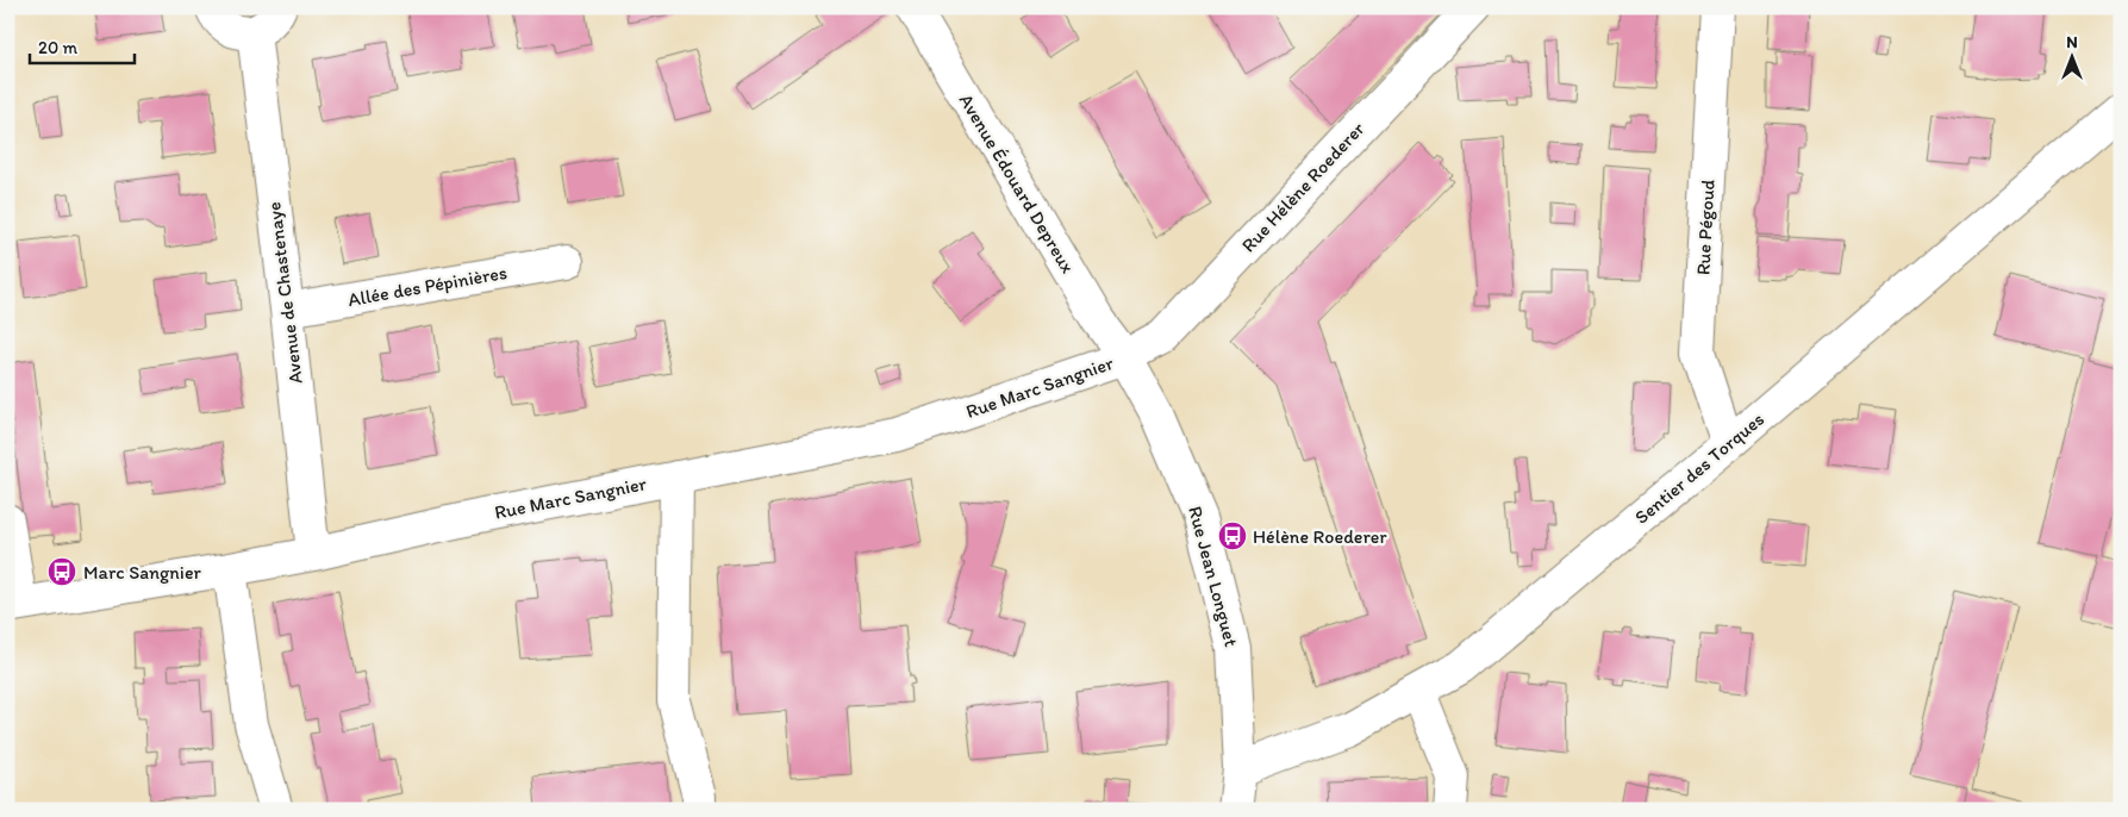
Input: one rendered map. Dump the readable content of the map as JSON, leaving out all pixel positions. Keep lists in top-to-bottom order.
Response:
{
  "streets": {
    "street": [
      "Avenue Édouard Depreux",
      "Rue Hélène Roederer",
      "Rue Pégoud",
      "Allée des Pépinières",
      "Avenue de Chastenaye",
      "Rue Marc Sangnier",
      "Sentier des Torques",
      "Rue Jean Longuet"
    ]
  },
  "crossings": [
    ["Avenue Édouard Depreux", "Rue Hélène Roederer"],
    ["Avenue Édouard Depreux", "Rue Marc Sangnier"],
    ["Avenue Édouard Depreux", "Rue Jean Longuet"],
    ["Rue Hélène Roederer", "Rue Marc Sangnier"],
    ["Rue Hélène Roederer", "Rue Jean Longuet"],
    ["Rue Pégoud", "Sentier des Torques"],
    ["Allée des Pépinières", "Avenue de Chastenaye"],
    ["Avenue de Chastenaye", "Rue Marc Sangnier"],
    ["Rue Marc Sangnier", "Rue Jean Longuet"],
    ["Sentier des Torques", "Rue Jean Longuet"]
  ],
  "places": {
    "bus stop": ["Hélène Roederer", "Marc Sangnier"]
  },
  "scale_bar": "20 m",
  "north": "top"
}
